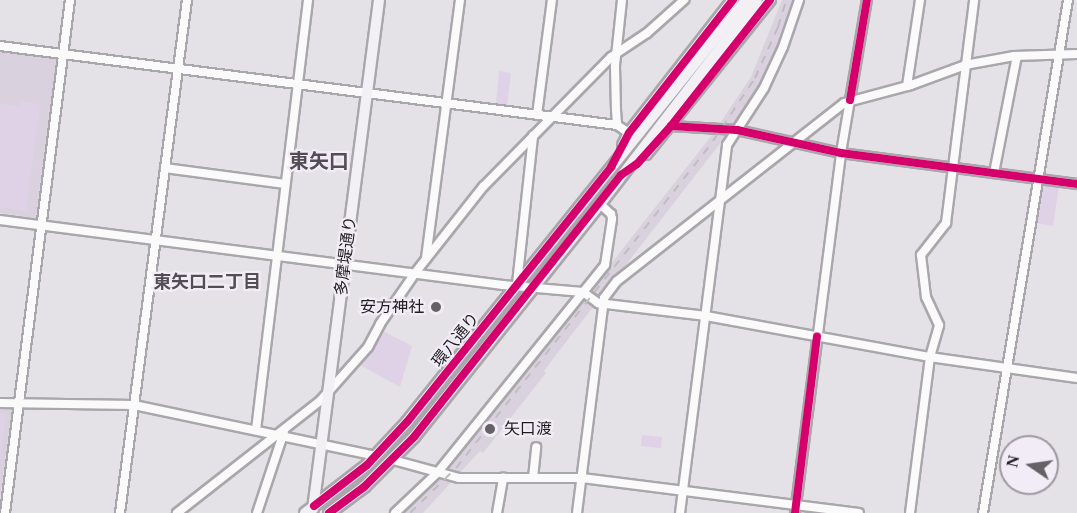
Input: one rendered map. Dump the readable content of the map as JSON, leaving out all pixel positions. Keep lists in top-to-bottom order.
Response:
{
  "streets": {
    "main road": ["多摩堤通り", "環八通り"]
  },
  "crossings": [
    ["多摩堤通り", "環八通り"]
  ],
  "districts": ["東矢口", "東矢口二丁目"],
  "places": ["安方神社", "矢口渡"],
  "north": "left"
}
